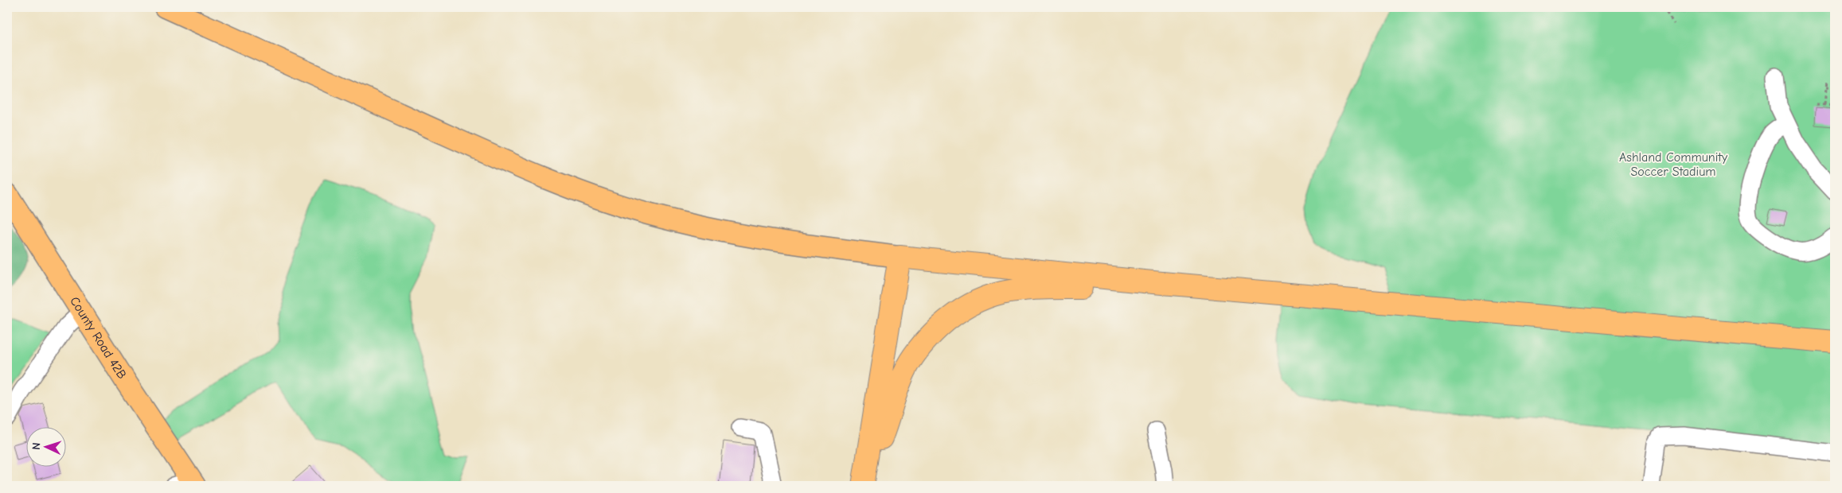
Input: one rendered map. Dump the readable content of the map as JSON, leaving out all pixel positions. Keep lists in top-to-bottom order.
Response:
{
  "streets": {
    "main road": ["County Road 42B"]
  },
  "parks": ["Ashland Community Soccer Stadium"],
  "north": "left"
}
